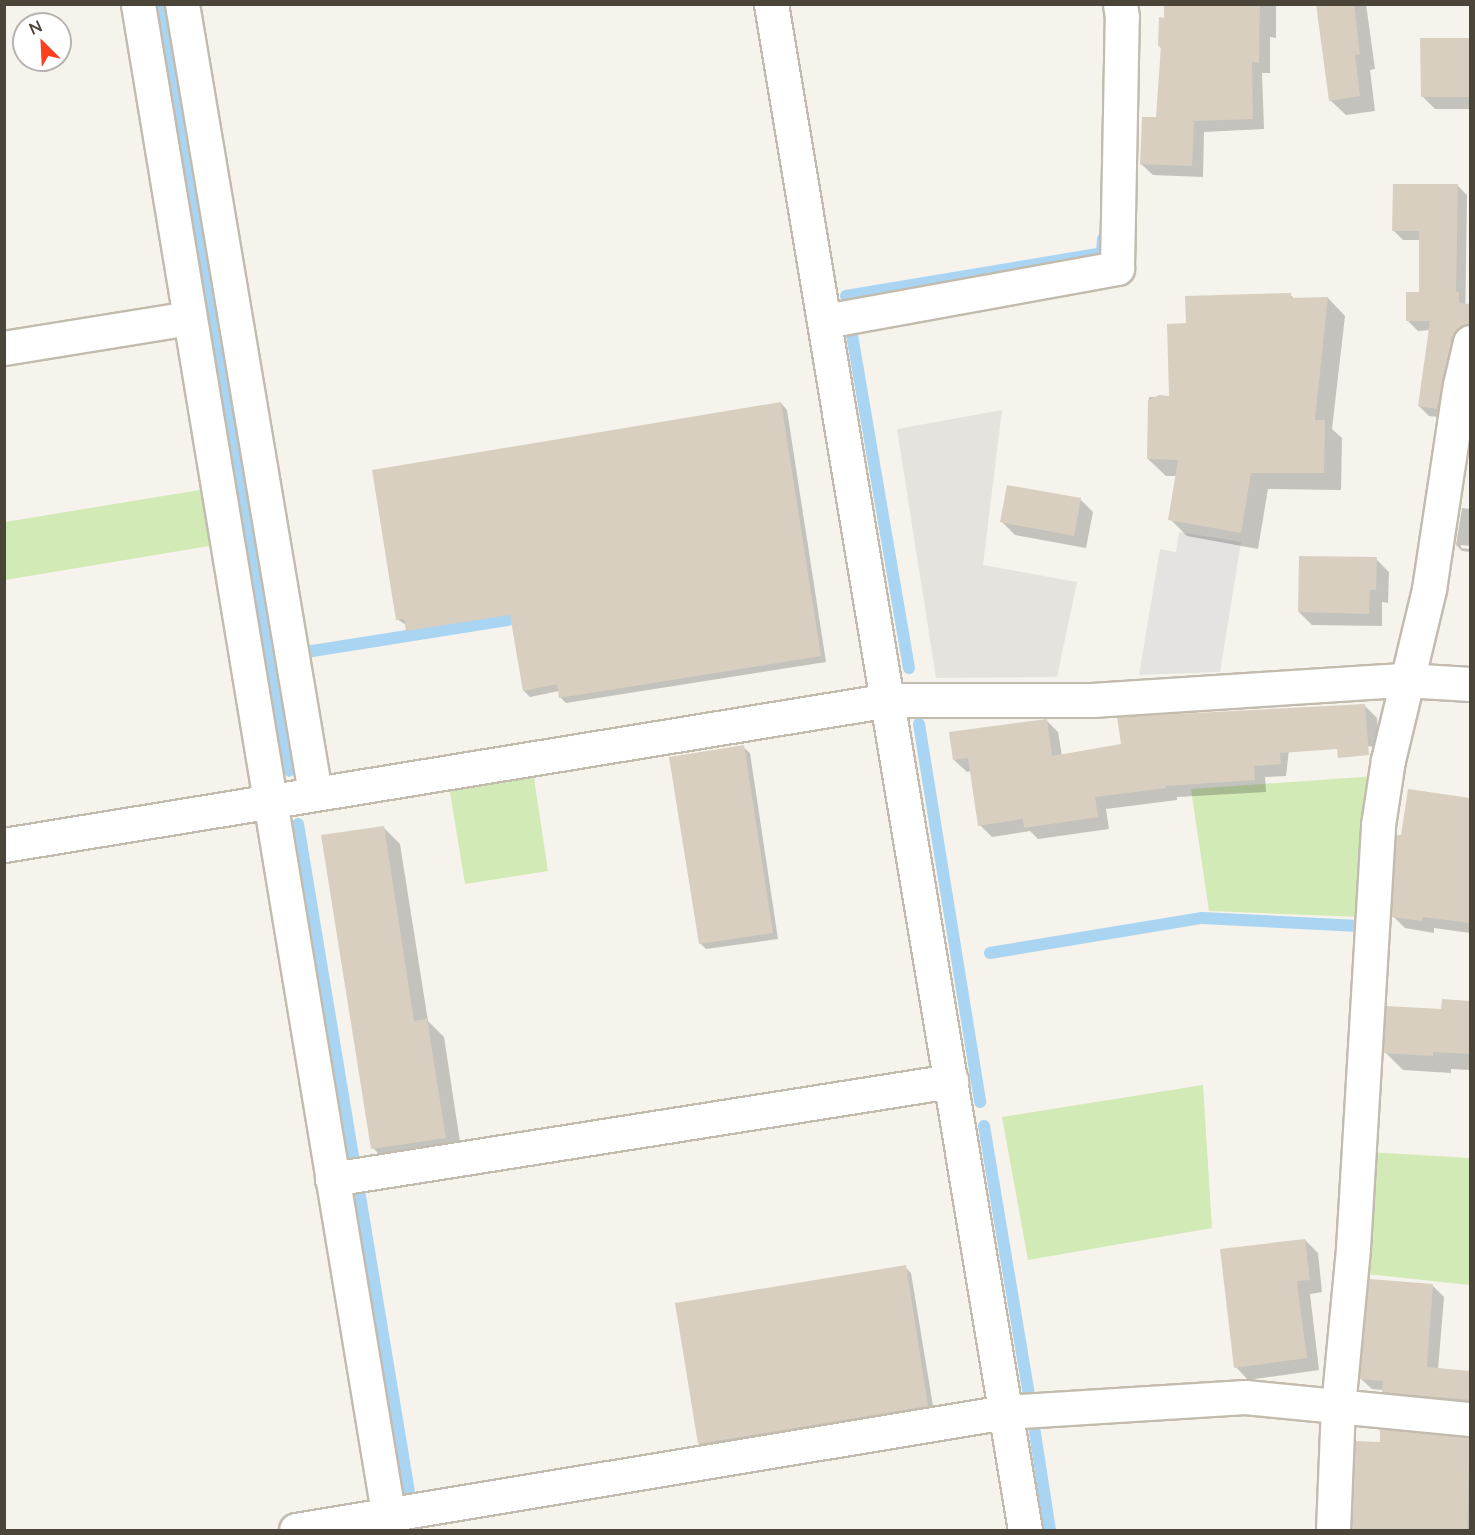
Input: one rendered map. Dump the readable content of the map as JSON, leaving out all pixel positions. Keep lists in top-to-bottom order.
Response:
{
  "north": "top left"
}
